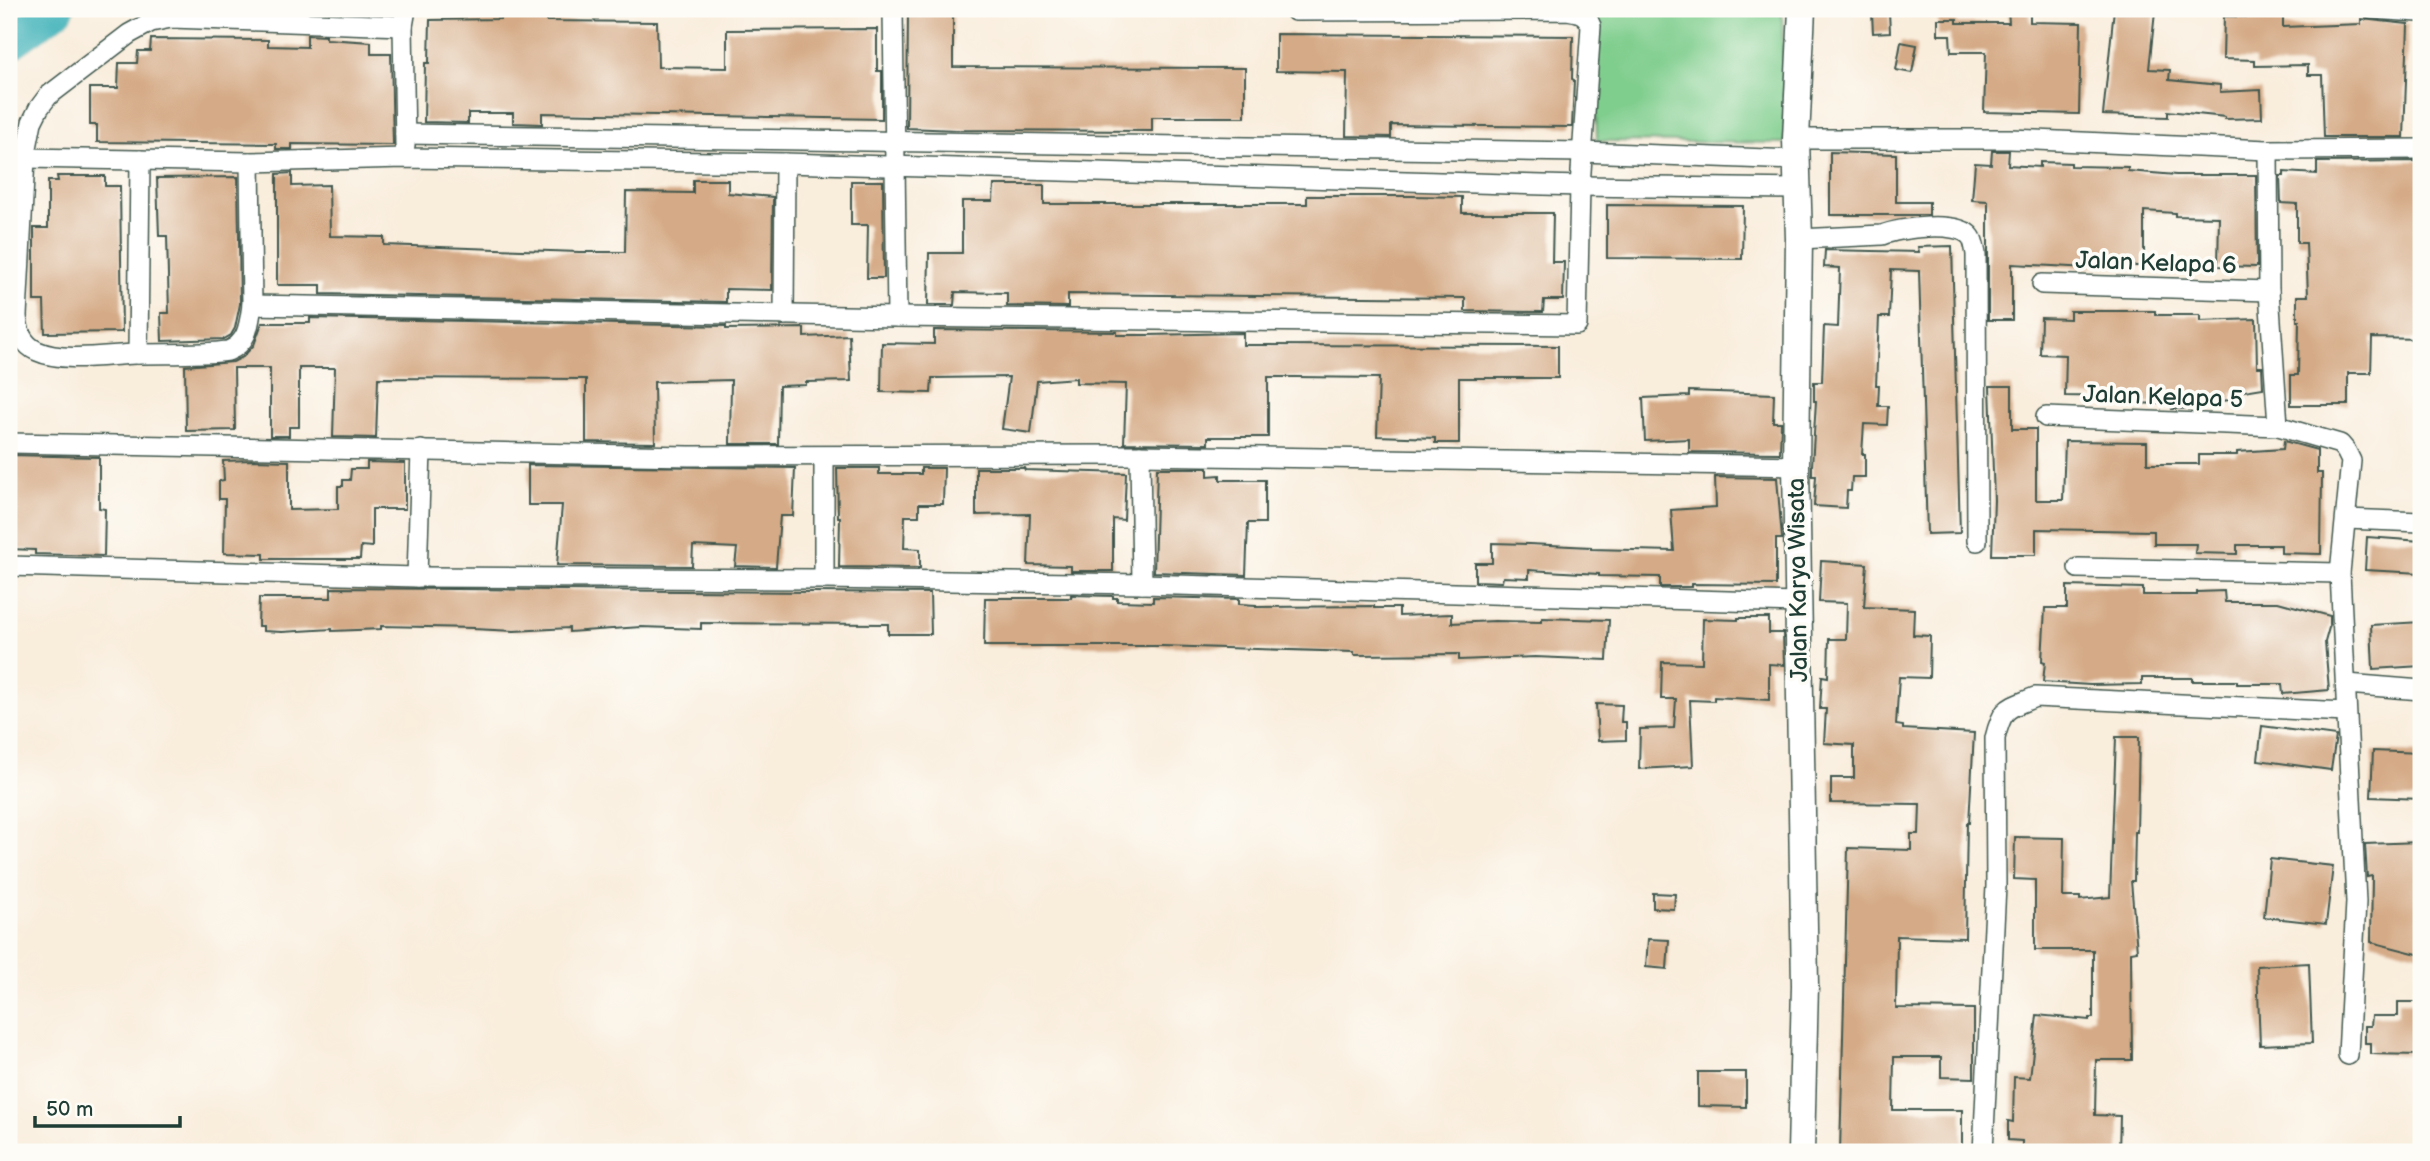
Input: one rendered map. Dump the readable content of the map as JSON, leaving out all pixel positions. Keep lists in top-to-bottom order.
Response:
{
  "streets": {
    "street": ["Jalan Kelapa 6", "Jalan Kelapa 5", "Jalan Karya Wisata"]
  },
  "scale_bar": "50 m"
}
